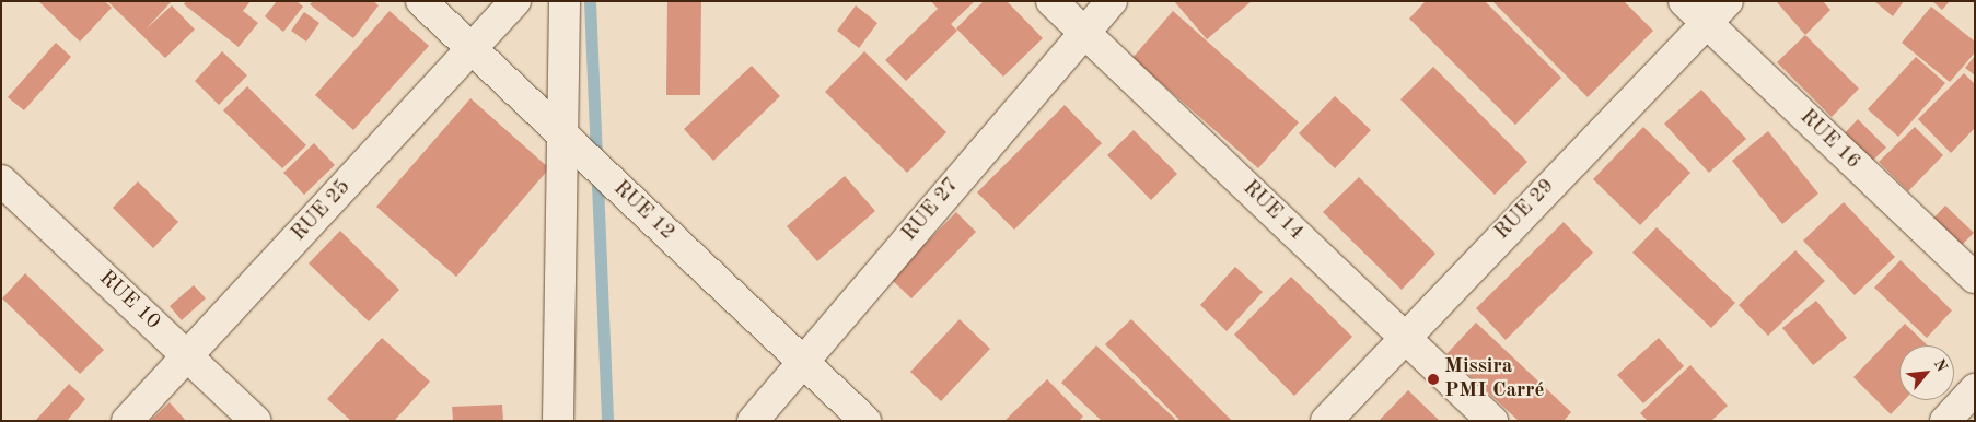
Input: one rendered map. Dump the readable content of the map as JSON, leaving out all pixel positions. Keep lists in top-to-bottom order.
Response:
{
  "streets": {
    "street": [
      "RUE 16",
      "RUE 27",
      "RUE 29",
      "RUE 25",
      "RUE 12",
      "RUE 14",
      "RUE 10"
    ]
  },
  "crossings": [
    ["RUE 16", "RUE 29"],
    ["RUE 27", "RUE 12"],
    ["RUE 27", "RUE 14"],
    ["RUE 29", "RUE 14"],
    ["RUE 25", "RUE 12"],
    ["RUE 25", "RUE 10"]
  ],
  "places": ["Missira PMI Carré"],
  "north": "top right"
}
